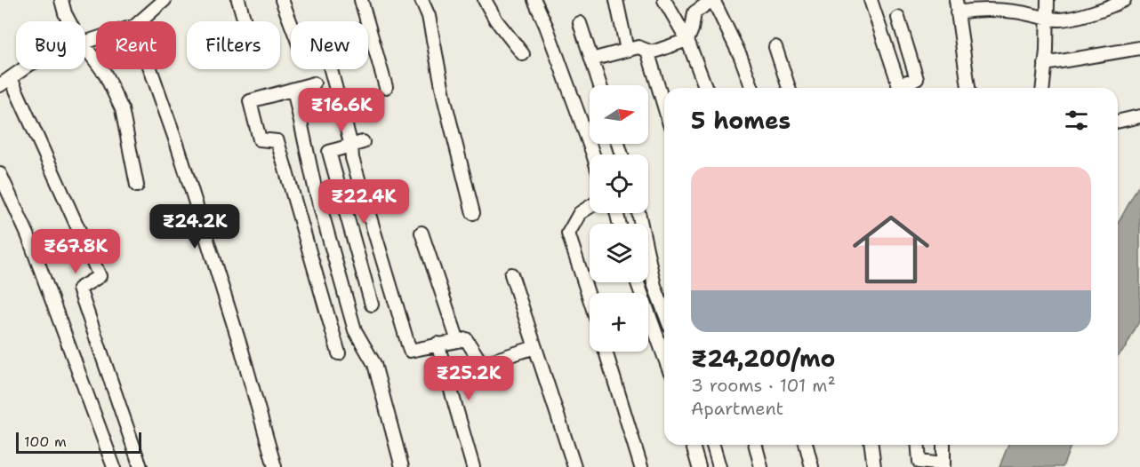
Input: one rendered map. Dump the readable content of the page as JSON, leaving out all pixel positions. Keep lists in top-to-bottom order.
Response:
{
  "scale_bar": "100 m",
  "north": "right",
  "page": {
    "chip": [
      "Buy",
      "Rent",
      "Filters",
      "New"
    ],
    "map_buttons": "+",
    "price": [
      "₹16.6K",
      "₹22.4K",
      "₹24.2K",
      "₹67.8K",
      "₹25.2K"
    ],
    "heading": "5 homes",
    "list": [
      {
        "name": "₹24,200/mo",
        "note": "3 rooms · 101 m² · Apartment"
      }
    ],
    "scale": "100 m"
  }
}
